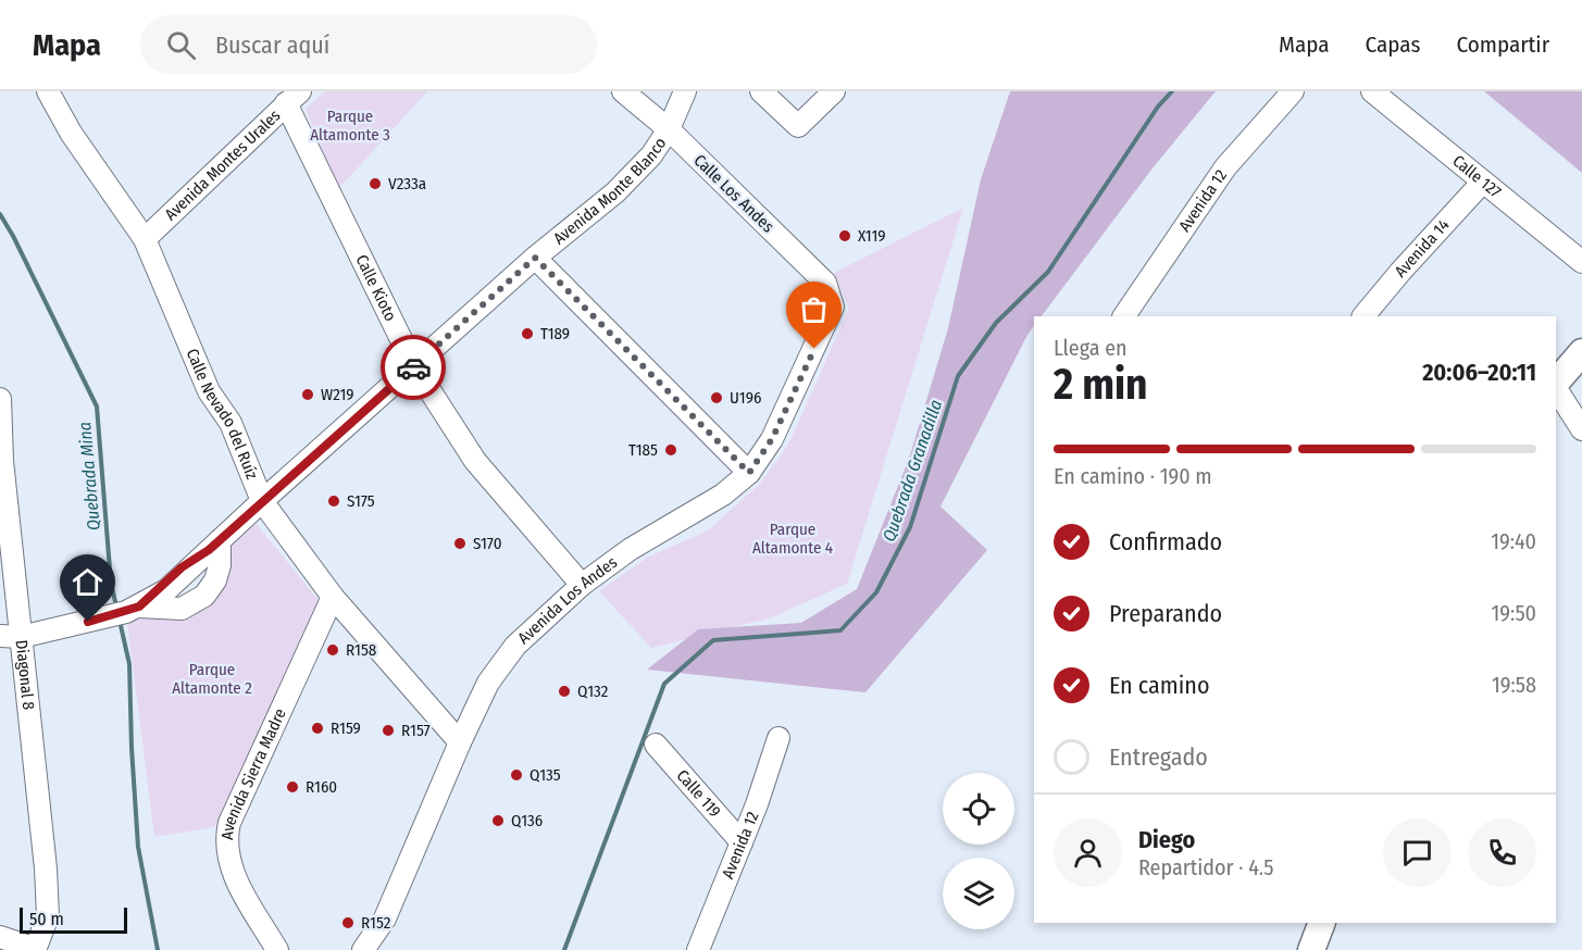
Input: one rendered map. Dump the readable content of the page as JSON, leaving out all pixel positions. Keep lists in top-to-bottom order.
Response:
{
  "streets": {
    "street": [
      "Avenida Montes Urales",
      "Calle 127",
      "Avenida Monte Blanco",
      "Calle Los Andes",
      "Avenida 12",
      "Avenida 14",
      "Calle Kioto",
      "Calle Nevado del Ruíz",
      "Avenida Los Andes",
      "Diagonal 8",
      "Avenida Sierra Madre",
      "Calle 119"
    ]
  },
  "crossings": [
    ["Avenida Montes Urales", "Calle Kioto"],
    ["Avenida Montes Urales", "Calle Nevado del Ruíz"],
    ["Calle 127", "Avenida 14"],
    ["Avenida Monte Blanco", "Calle Los Andes"],
    ["Avenida Monte Blanco", "Calle Kioto"],
    ["Avenida Monte Blanco", "Calle Nevado del Ruíz"],
    ["Calle Los Andes", "Avenida Los Andes"],
    ["Avenida 12", "Calle 119"],
    ["Calle Kioto", "Avenida Los Andes"],
    ["Calle Nevado del Ruíz", "Avenida Los Andes"],
    ["Calle Nevado del Ruíz", "Avenida Sierra Madre"]
  ],
  "water": ["Quebrada Granadilla", "Quebrada Mina"],
  "parks": ["Parque Altamonte 3", "Parque Altamonte 4", "Parque Altamonte 2"],
  "places": [
    "V233a",
    "X119",
    "T189",
    "W219",
    "U196",
    "T185",
    "S175",
    "S170",
    "R158",
    "Q132",
    "R159",
    "R157",
    "Q135",
    "R160",
    "Q136",
    "R152"
  ],
  "scale_bar": "50 m",
  "page": {
    "header": "Mapa",
    "search": "Buscar aquí",
    "nav": ["Mapa", "Capas", "Compartir"],
    "heading": ["2 min", "Llega en", "20:06–20:11"],
    "panel": ["Diego", "Repartidor · 4.5"],
    "bar": "En camino · 190 m",
    "list": [
      ["Confirmado", "19:40"],
      ["Preparando", "19:50"],
      ["En camino", "19:58"],
      "Entregado"
    ],
    "scale": "50 m"
  }
}
